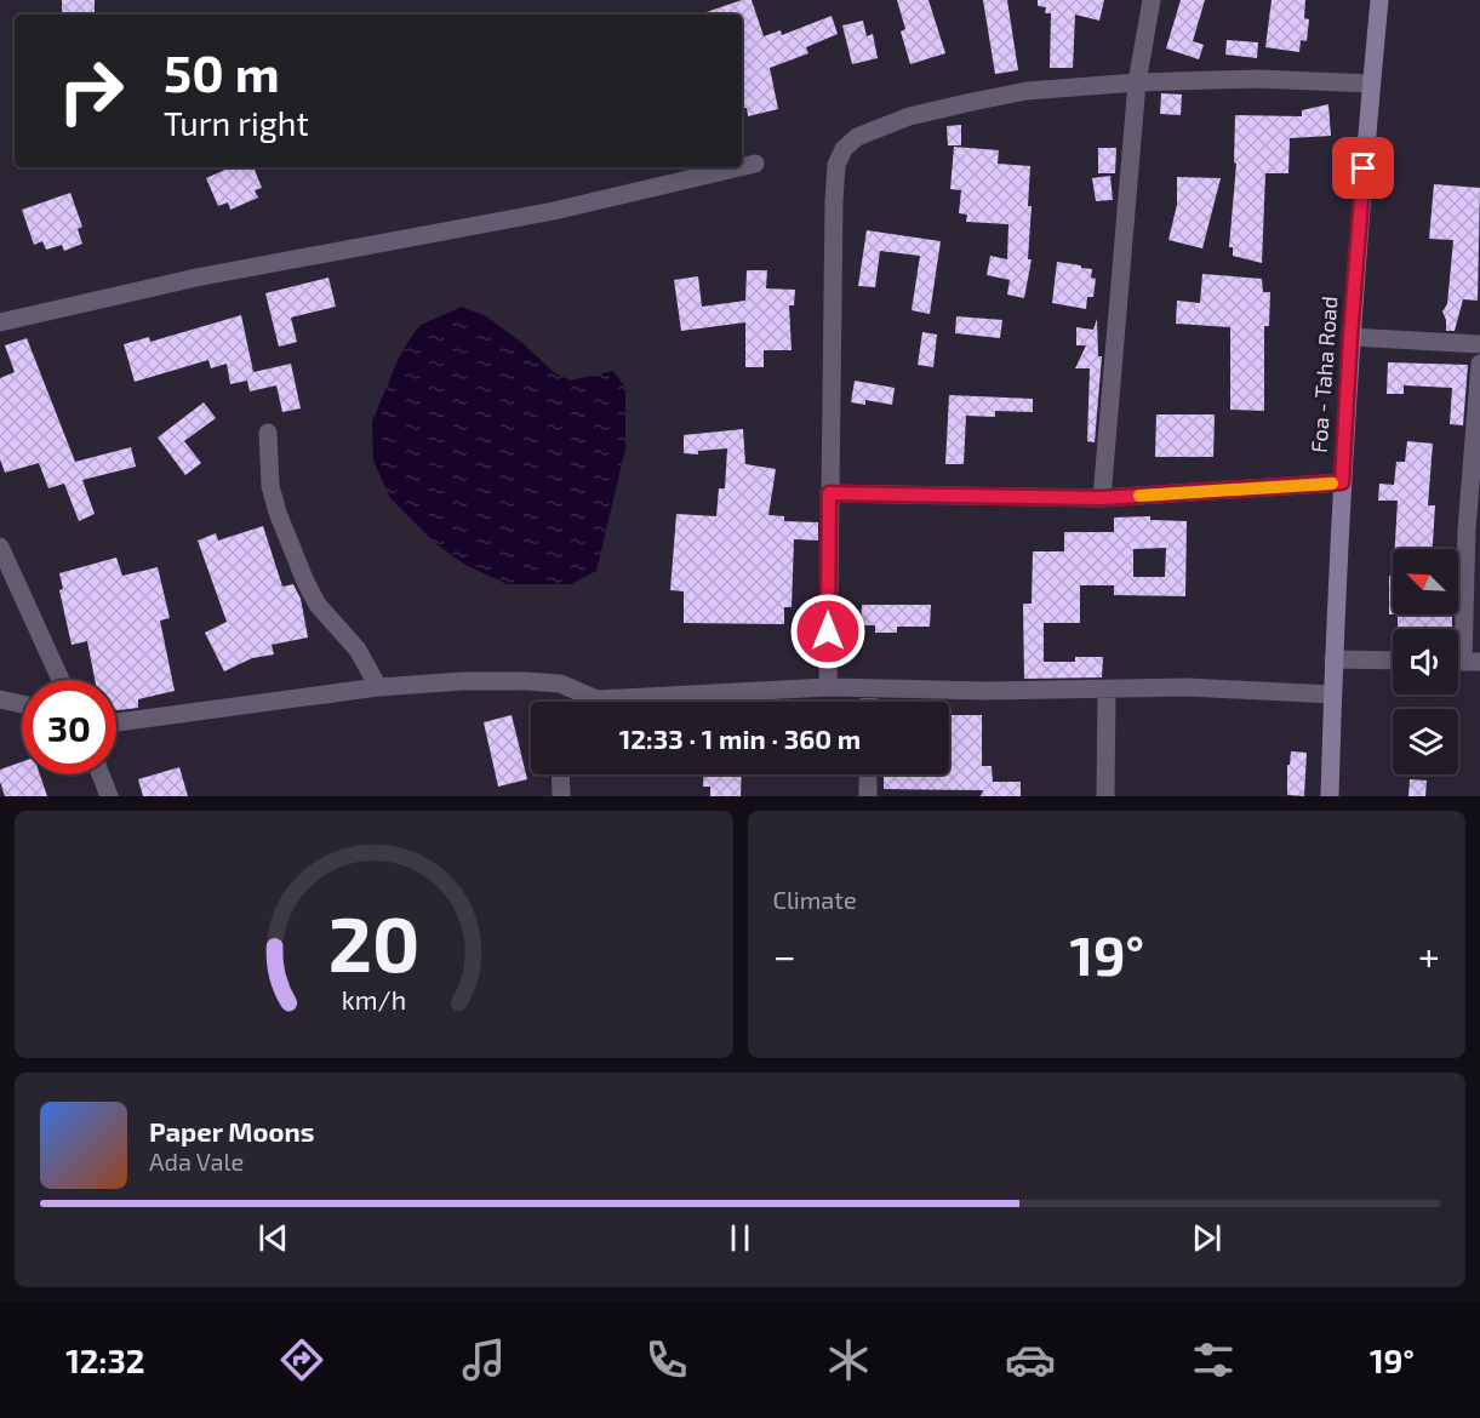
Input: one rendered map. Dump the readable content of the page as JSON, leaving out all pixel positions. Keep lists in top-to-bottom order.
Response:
{
  "streets": {
    "street": ["Foa - Taha Road"]
  },
  "north": "top left",
  "page": {
    "turn": ["50 m", "Turn right"],
    "limit": "30",
    "trip": "12:33 · 1 min · 360 m",
    "tile": "Climate",
    "heat": ["−", "19°", "+"],
    "song": ["Paper Moons", "Ada Vale"],
    "tabs": ["12:32", "19°"],
    "gauge": ["20", "km/h"]
  }
}
